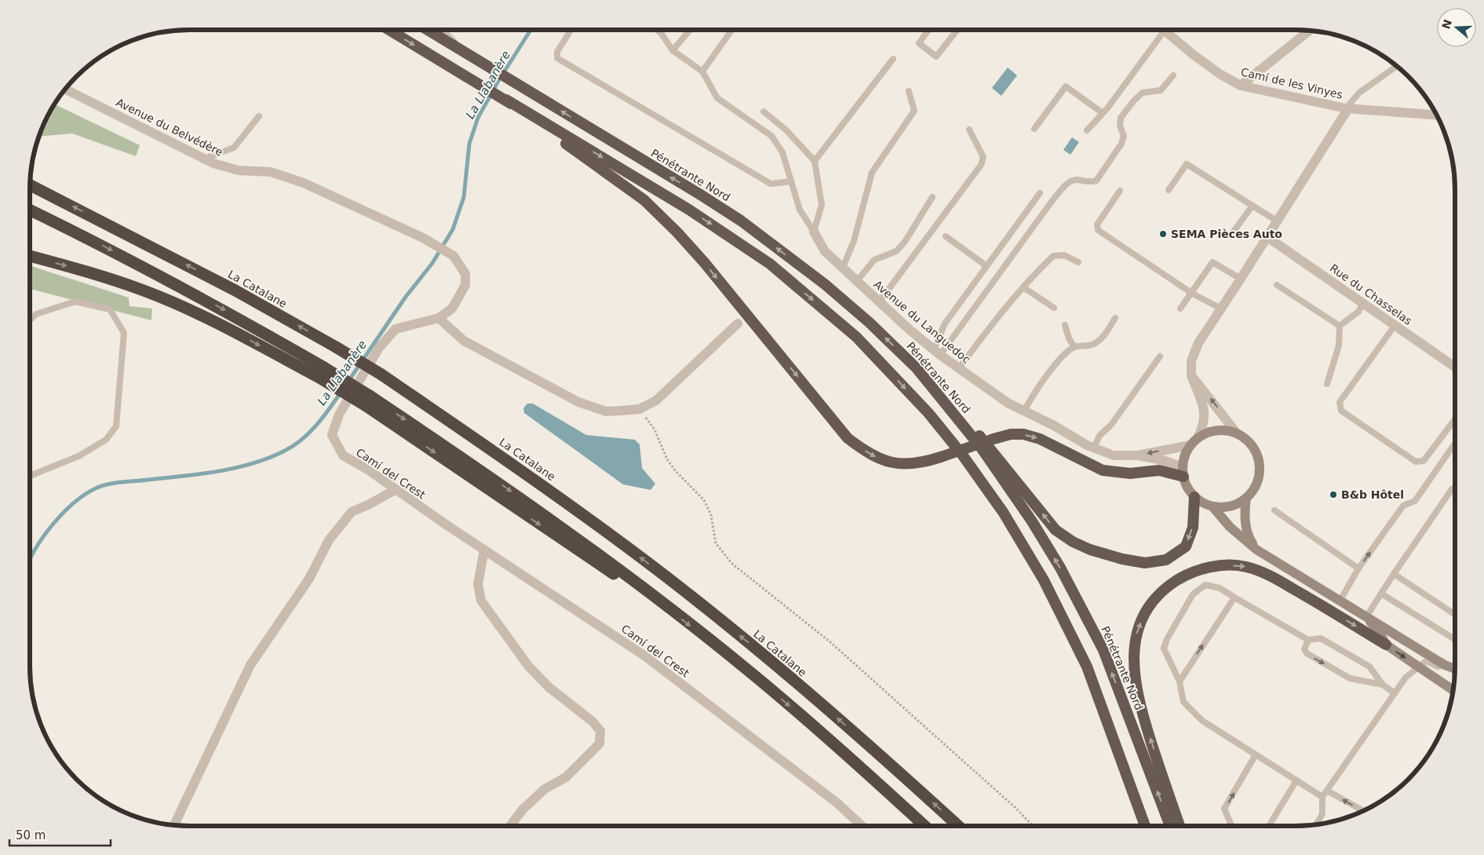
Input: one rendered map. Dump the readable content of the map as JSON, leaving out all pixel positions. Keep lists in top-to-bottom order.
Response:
{
  "streets": {
    "highway": ["Pénétrante Nord", "La Catalane"],
    "street": [
      "Camí de les Vinyes",
      "Avenue du Belvédère",
      "Rue du Chasselas",
      "Avenue du Languedoc",
      "Camí del Crest"
    ]
  },
  "crossings": [
    ["Avenue du Belvédère", "Camí del Crest"]
  ],
  "water": ["La Llabanère"],
  "places": ["SEMA Pièces Auto", "B&b Hôtel"],
  "scale_bar": "50 m",
  "north": "left"
}
